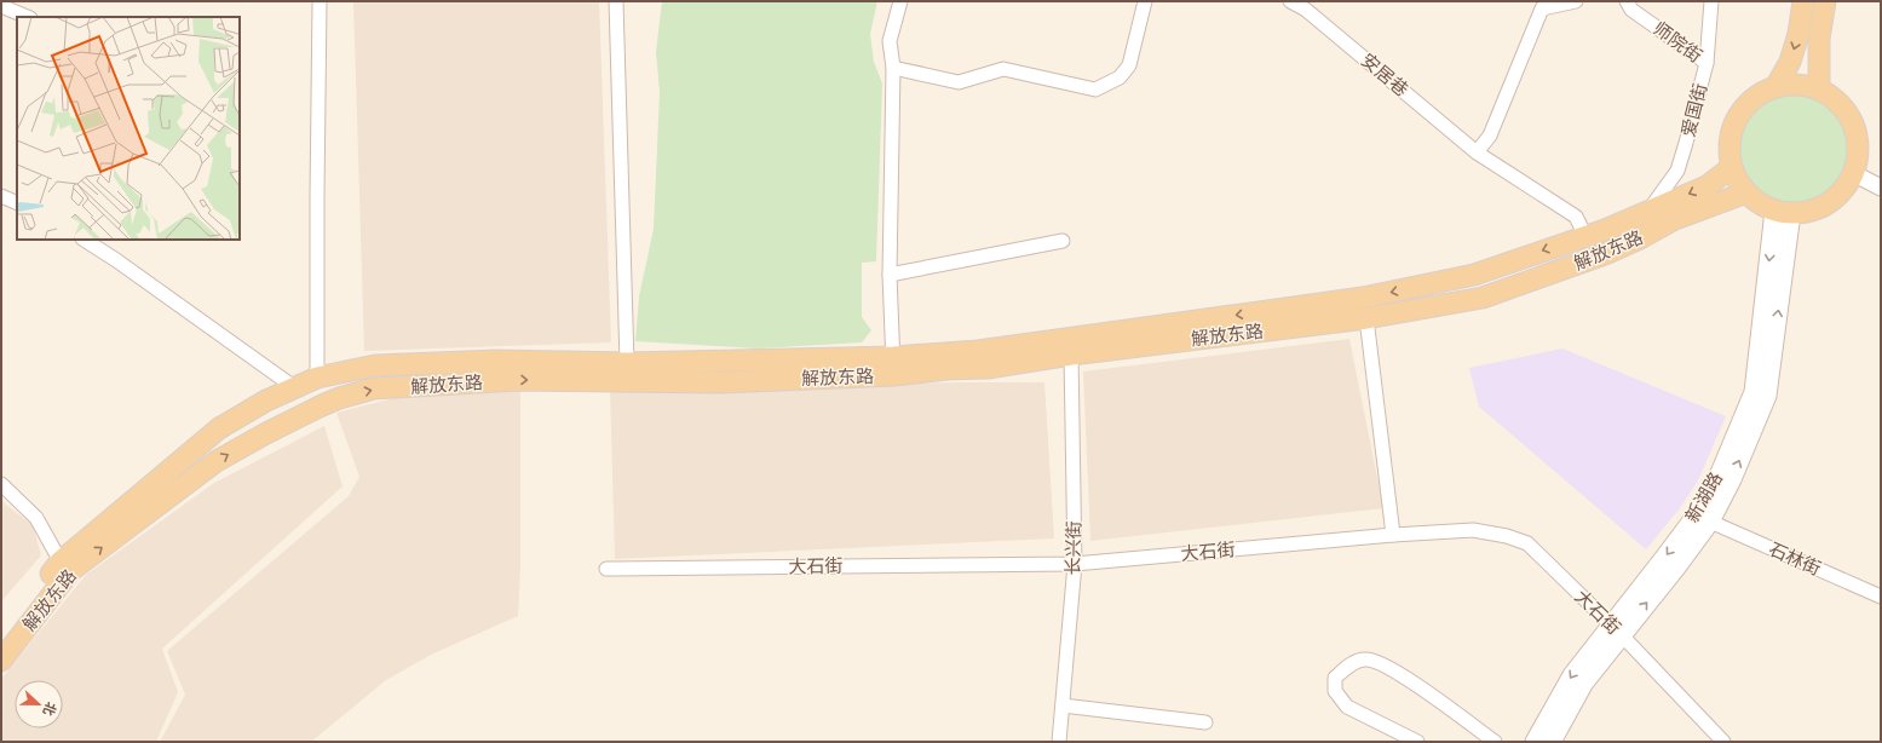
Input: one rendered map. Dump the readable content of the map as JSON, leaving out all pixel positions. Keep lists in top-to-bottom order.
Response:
{
  "streets": {
    "main road": ["解放东路", "新湖路"],
    "street": [
      "师院街",
      "安居巷",
      "爱国街",
      "长兴街",
      "大石街",
      "石林街"
    ]
  },
  "crossings": [
    ["师院街", "爱国街"],
    ["安居巷", "解放东路"],
    ["爱国街", "解放东路"],
    ["解放东路", "新湖路"],
    ["解放东路", "长兴街"],
    ["新湖路", "大石街"],
    ["新湖路", "石林街"],
    ["长兴街", "大石街"]
  ],
  "north": "right"
}
